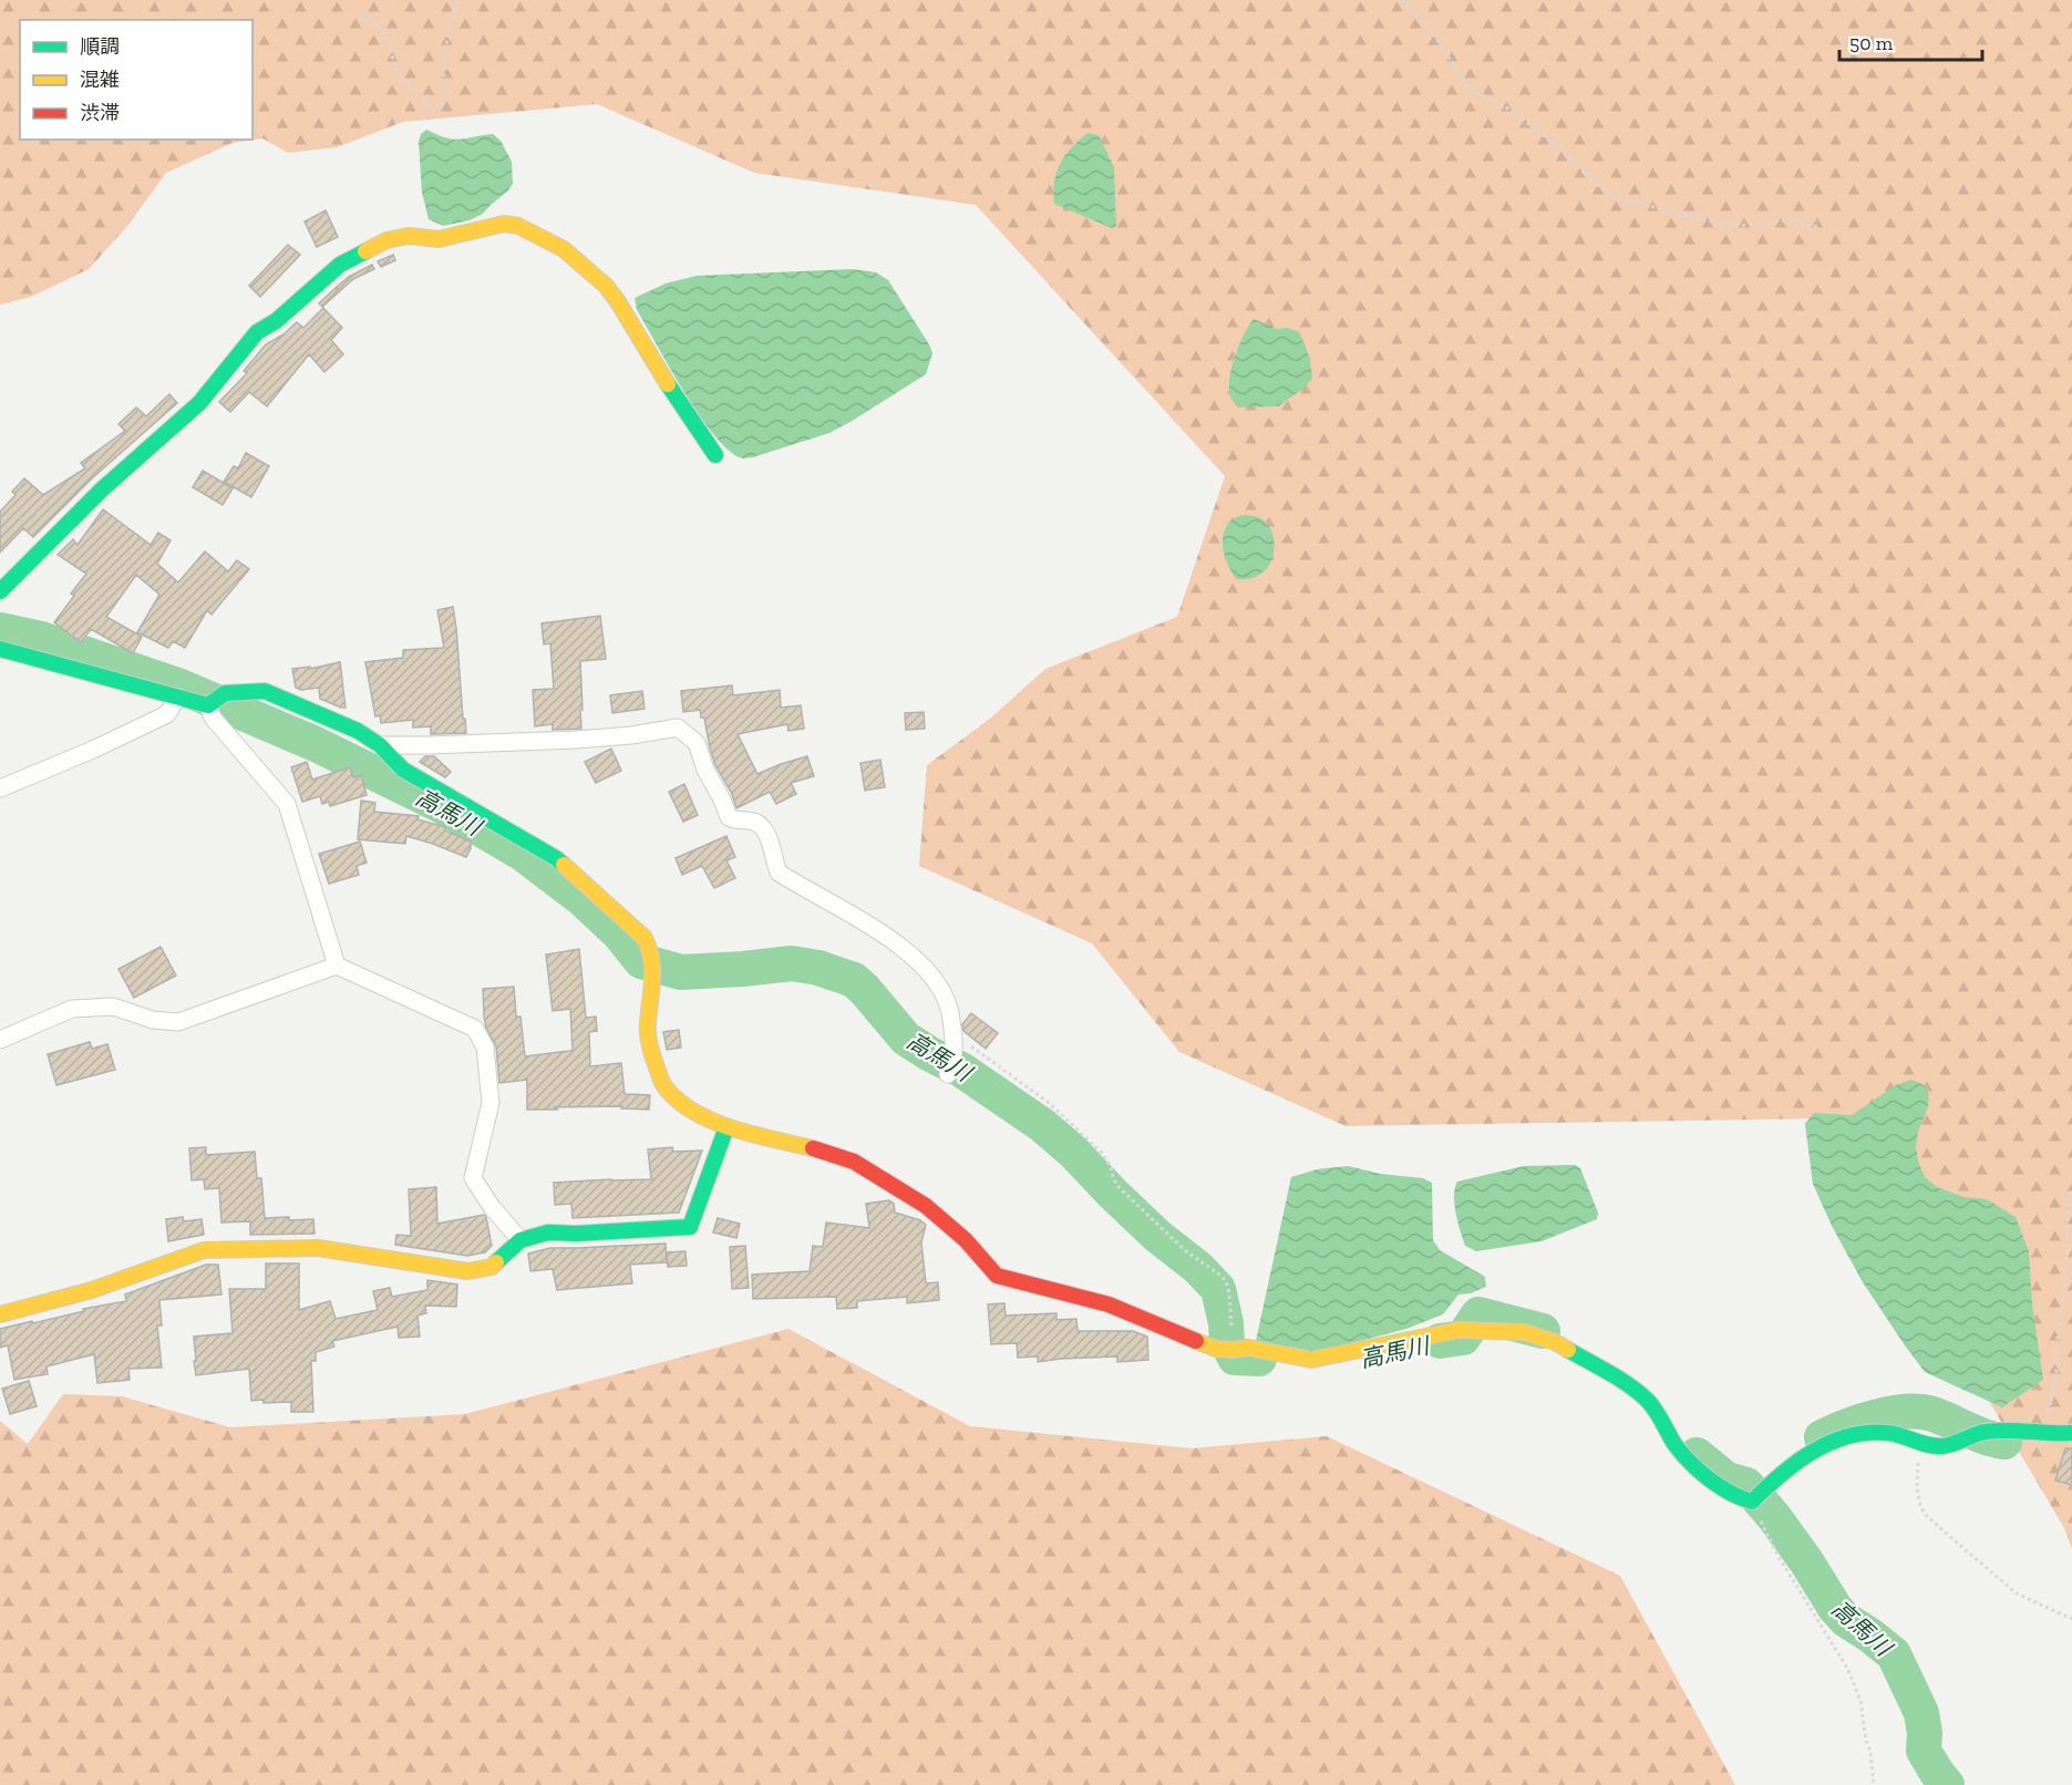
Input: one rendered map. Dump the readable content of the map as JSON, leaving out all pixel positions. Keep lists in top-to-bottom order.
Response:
{
  "water": ["高馬川"],
  "legend": ["順調", "混雑", "渋滞"],
  "scale_bar": "50 m"
}
